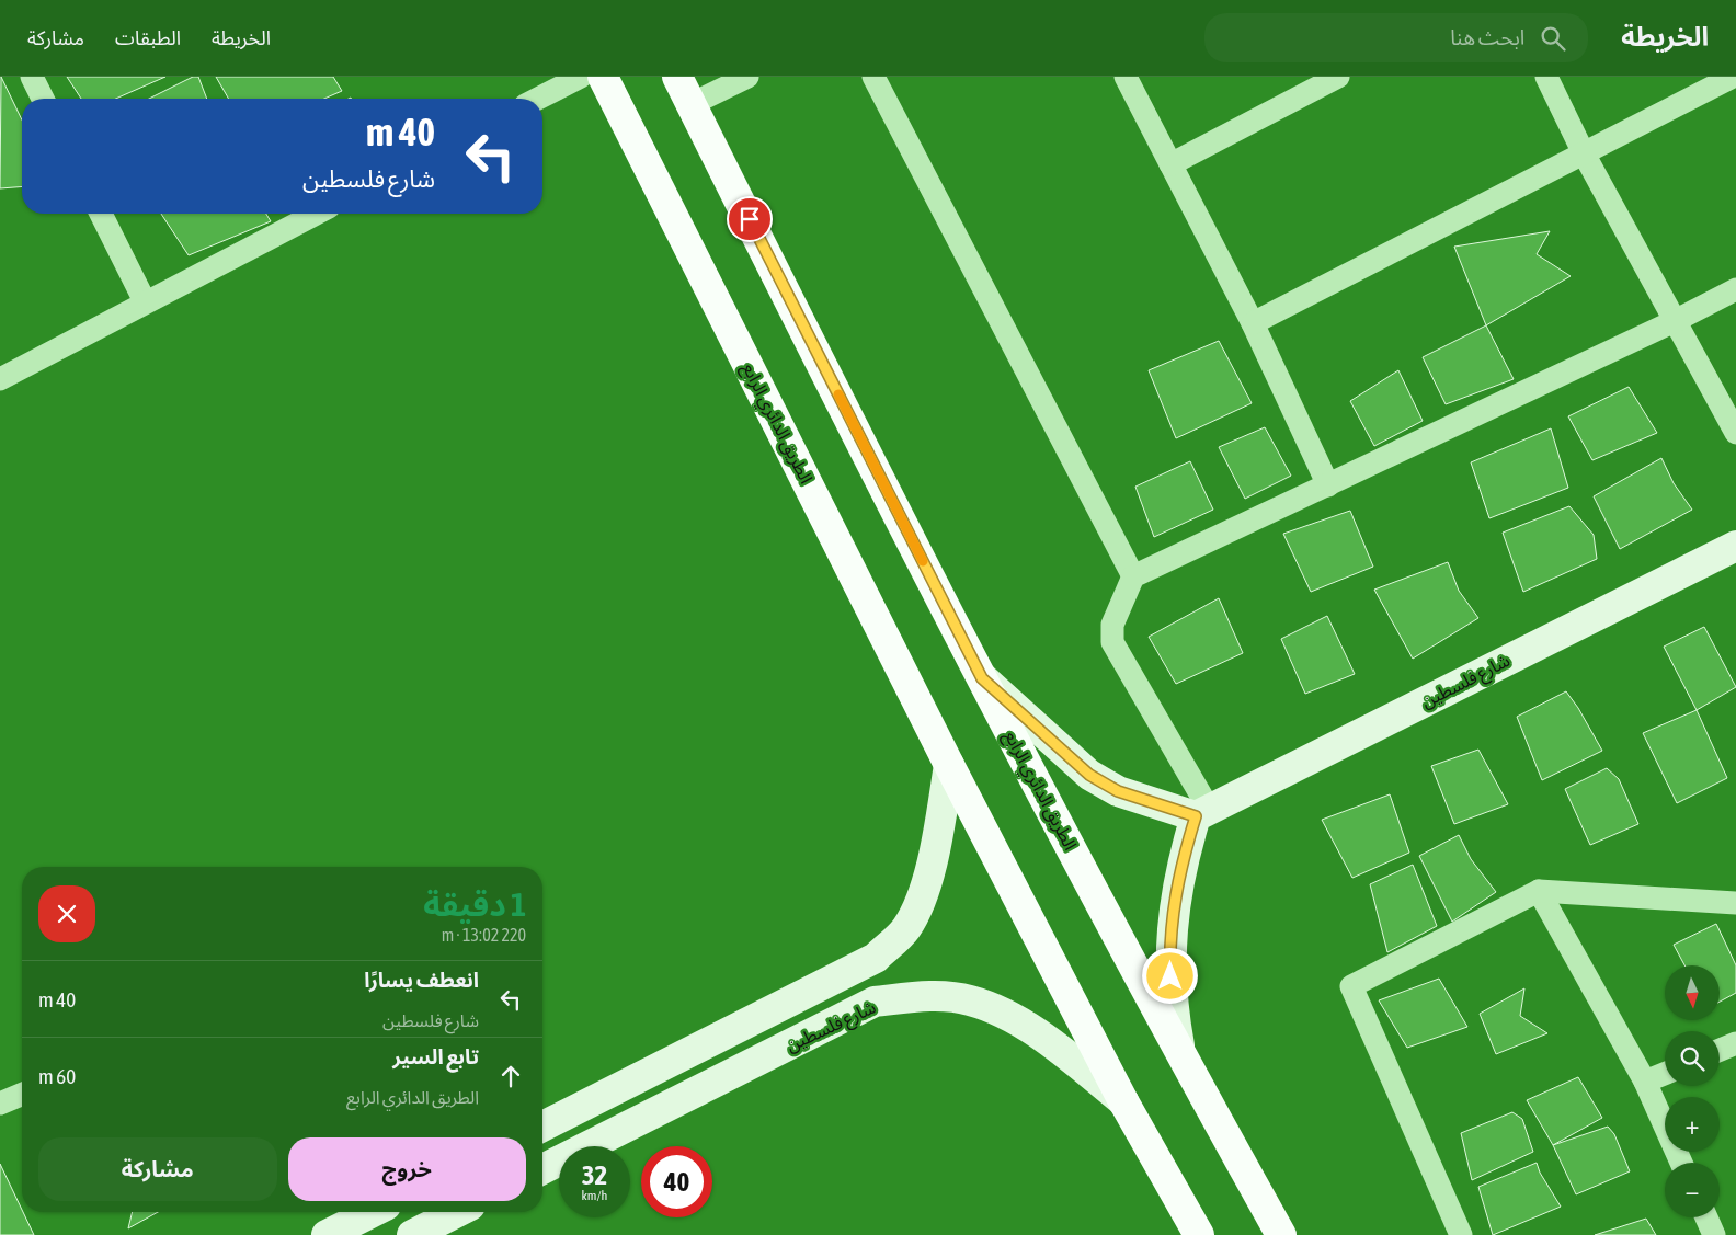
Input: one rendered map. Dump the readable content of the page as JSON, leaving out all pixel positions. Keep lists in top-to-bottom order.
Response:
{
  "streets": {
    "main road": ["الطريق الدائري الرابع"],
    "street": ["شارع فلسطين"]
  },
  "crossings": [
    ["الطريق الدائري الرابع", "شارع فلسطين"]
  ],
  "north": "bottom",
  "page": {
    "header": "الخريطة",
    "search": "ابحث هنا",
    "nav": ["الخريطة", "الطبقات", "مشاركة"],
    "turn": ["40 m", "شارع فلسطين"],
    "heading": ["1 دقيقة", "220 m · 13:02"],
    "list": [
      {
        "name": "انعطف يسارًا",
        "note": "شارع فلسطين",
        "value": "40 m"
      },
      {
        "name": "تابع السير",
        "note": "الطريق الدائري الرابع",
        "value": "60 m"
      }
    ],
    "map_buttons": ["+", "−"],
    "buttons": ["خروج", "مشاركة"],
    "speed": "32 km/h",
    "limit": "40"
  }
}
